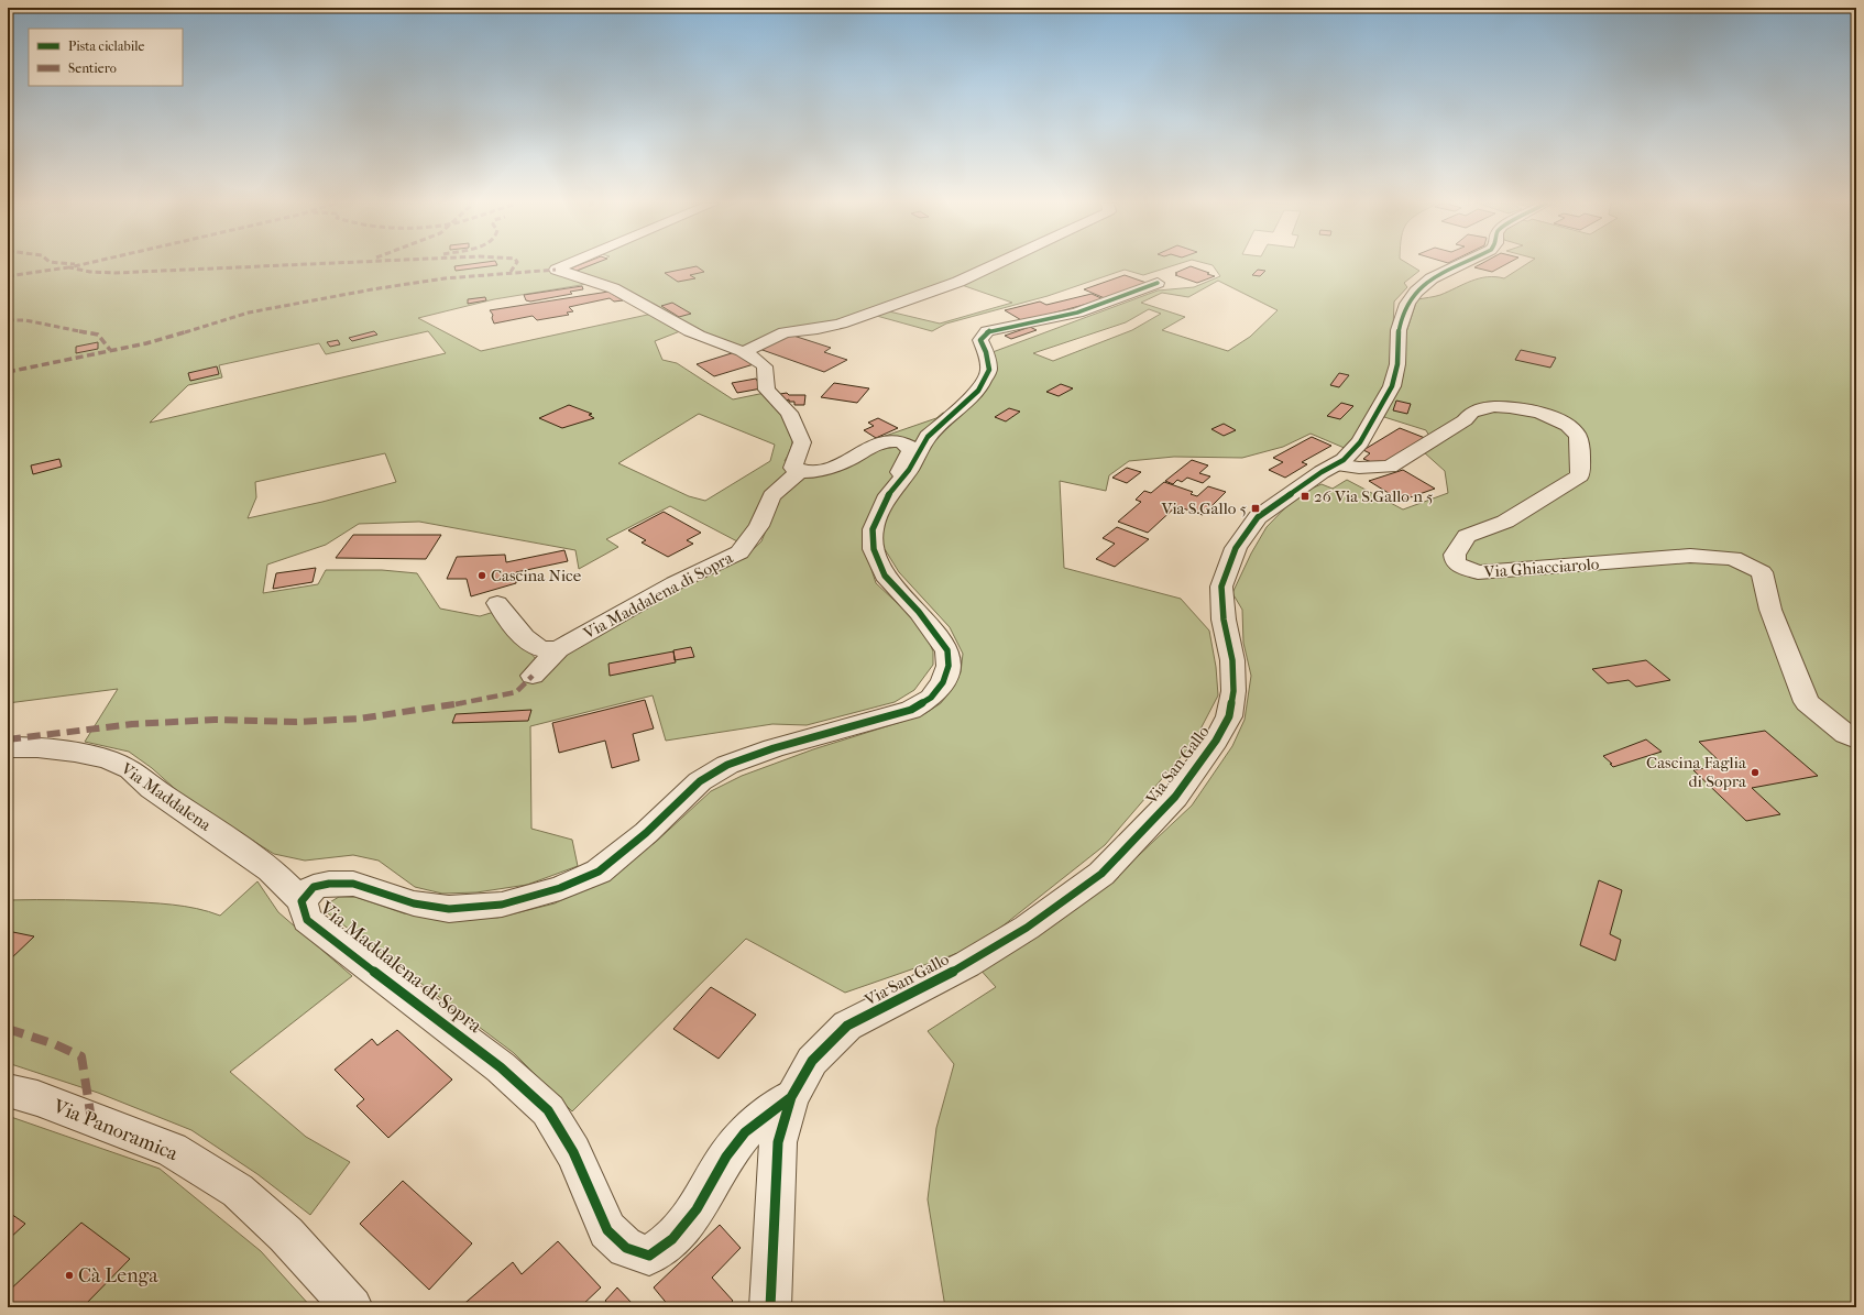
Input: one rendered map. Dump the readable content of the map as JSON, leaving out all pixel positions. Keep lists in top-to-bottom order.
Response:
{
  "streets": {
    "street": [
      "Via Ghiacciarolo",
      "Via Maddalena di Sopra",
      "Via San Gallo",
      "Via Maddalena",
      "Via Panoramica"
    ]
  },
  "crossings": [
    ["Via Ghiacciarolo", "Via San Gallo"],
    ["Via Maddalena di Sopra", "Via San Gallo"],
    ["Via Maddalena di Sopra", "Via Maddalena"]
  ],
  "places": {
    "transit": ["26 Via S.Gallo n 5", "Via S.Gallo 5"],
    "other": ["Cascina Nice", "Cascina Faglia di Sopra", "Cà Lenga"]
  },
  "legend": ["Pista ciclabile", "Sentiero"]
}
